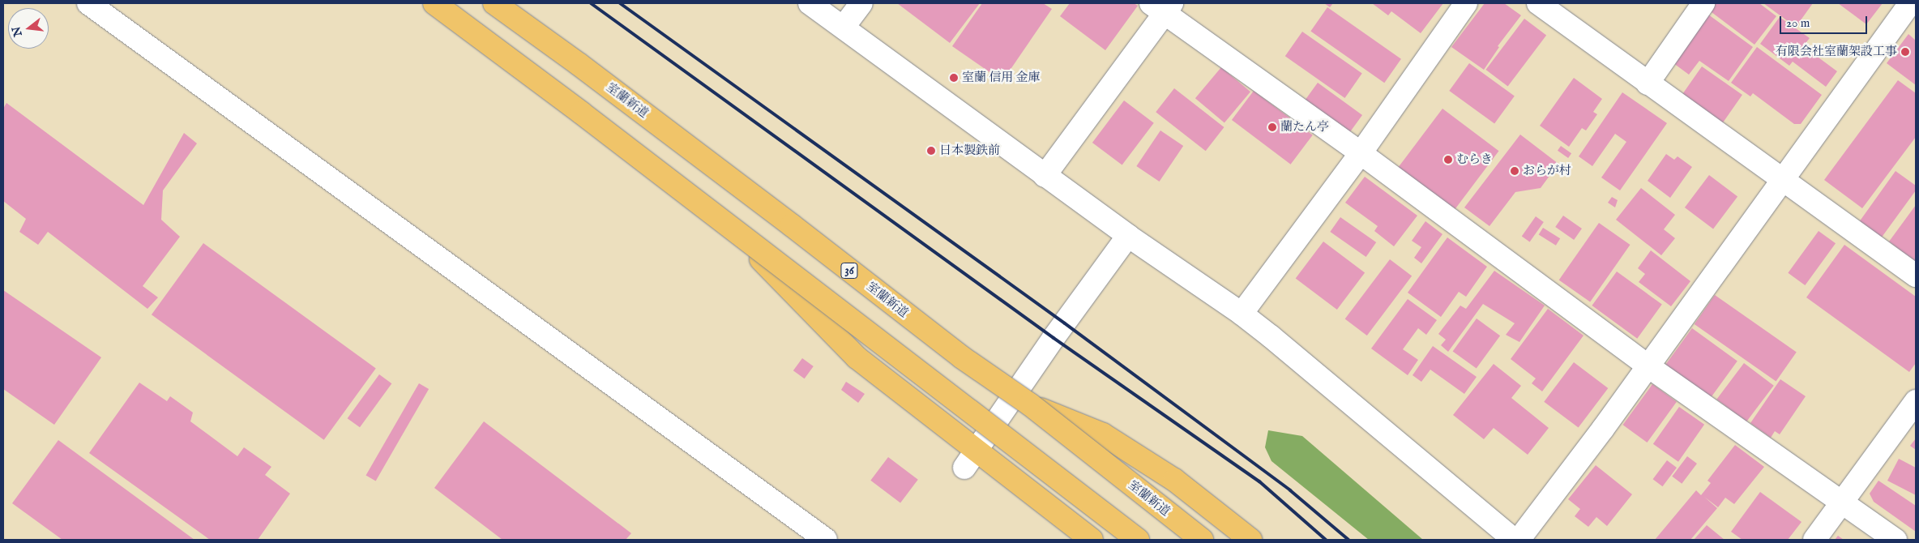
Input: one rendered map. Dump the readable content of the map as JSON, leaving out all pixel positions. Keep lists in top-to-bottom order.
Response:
{
  "streets": {
    "highway": ["室蘭新道", "36"]
  },
  "places": [
    "有限会社室蘭架設工事",
    "室蘭 信用 金庫",
    "蘭たん亭",
    "日本製鉄前",
    "むらき",
    "おらが村"
  ],
  "scale_bar": "20 m",
  "north": "left"
}
